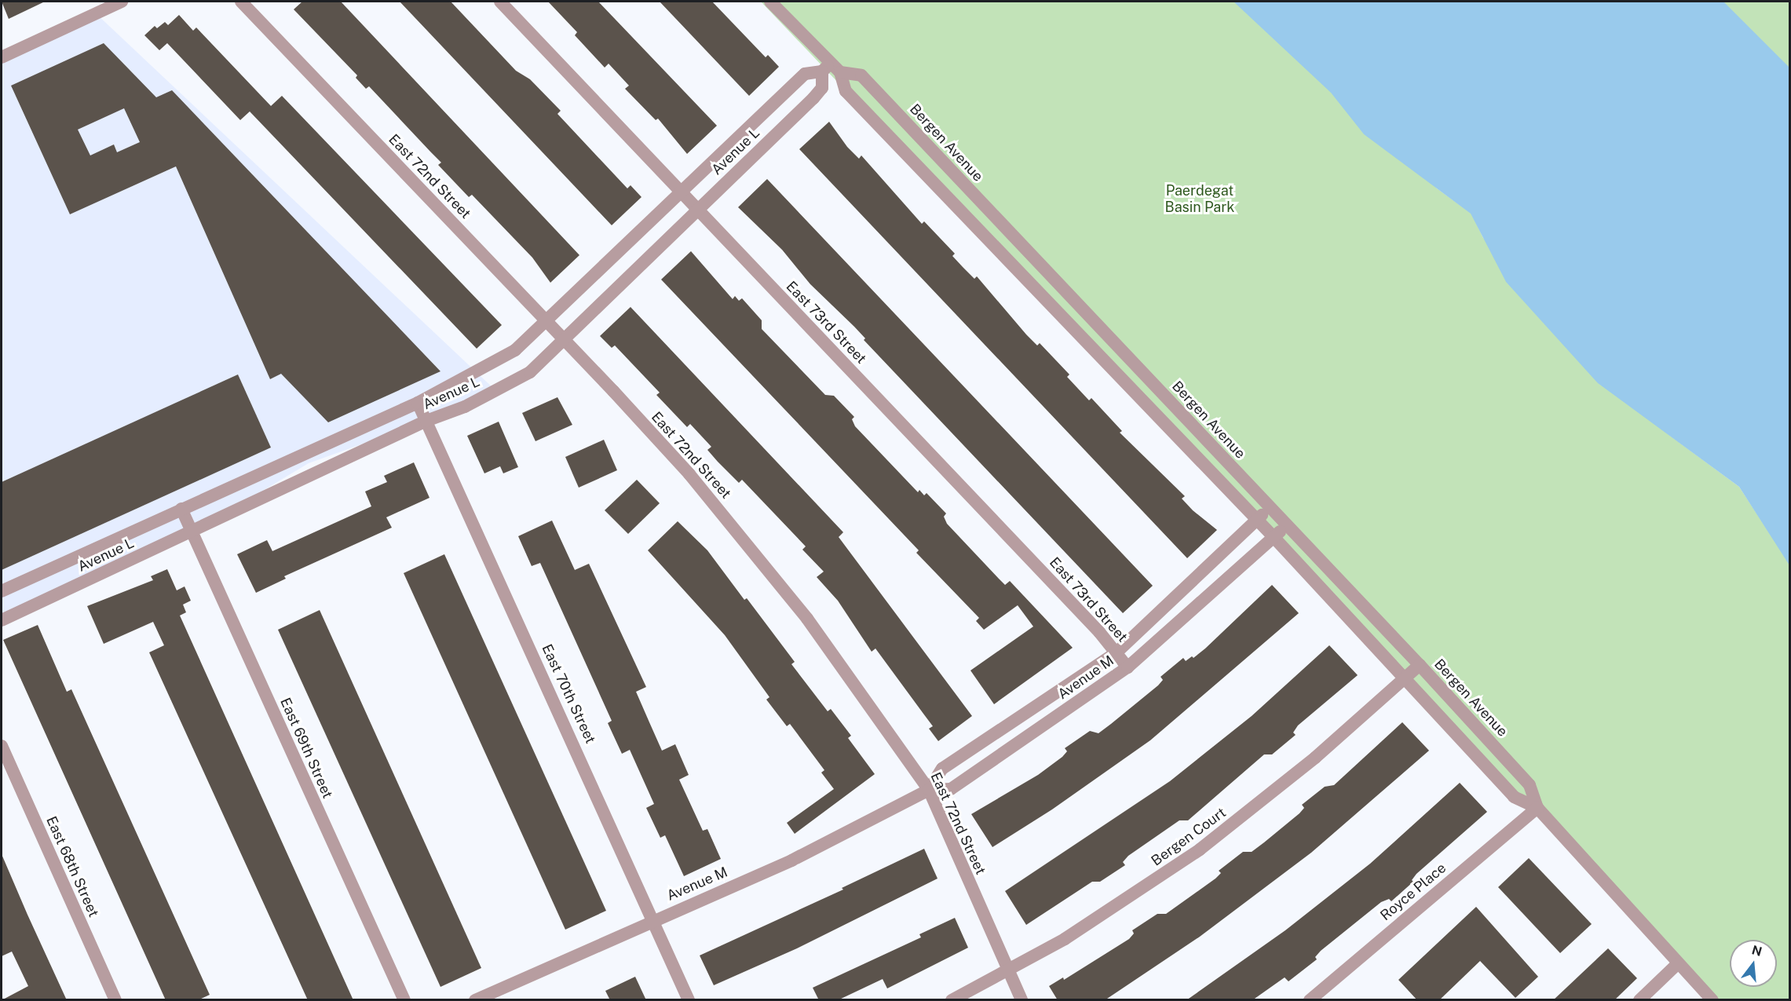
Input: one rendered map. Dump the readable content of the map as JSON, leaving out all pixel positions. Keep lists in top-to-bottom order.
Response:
{
  "streets": {
    "street": [
      "Bergen Avenue",
      "Avenue L",
      "East 72nd Street",
      "East 73rd Street",
      "Avenue M",
      "East 70th Street",
      "East 69th Street",
      "Bergen Court",
      "East 68th Street",
      "Royce Place"
    ]
  },
  "crossings": [
    ["Bergen Avenue", "Avenue L"],
    ["Bergen Avenue", "Avenue M"],
    ["Bergen Avenue", "Bergen Court"],
    ["Bergen Avenue", "Royce Place"],
    ["Avenue L", "East 72nd Street"],
    ["Avenue L", "East 73rd Street"],
    ["Avenue L", "East 70th Street"],
    ["Avenue L", "East 69th Street"],
    ["East 72nd Street", "Avenue M"],
    ["East 72nd Street", "Bergen Court"],
    ["East 73rd Street", "Avenue M"],
    ["Avenue M", "East 70th Street"]
  ],
  "parks": ["Paerdegat Basin Park"],
  "north": "top"
}
